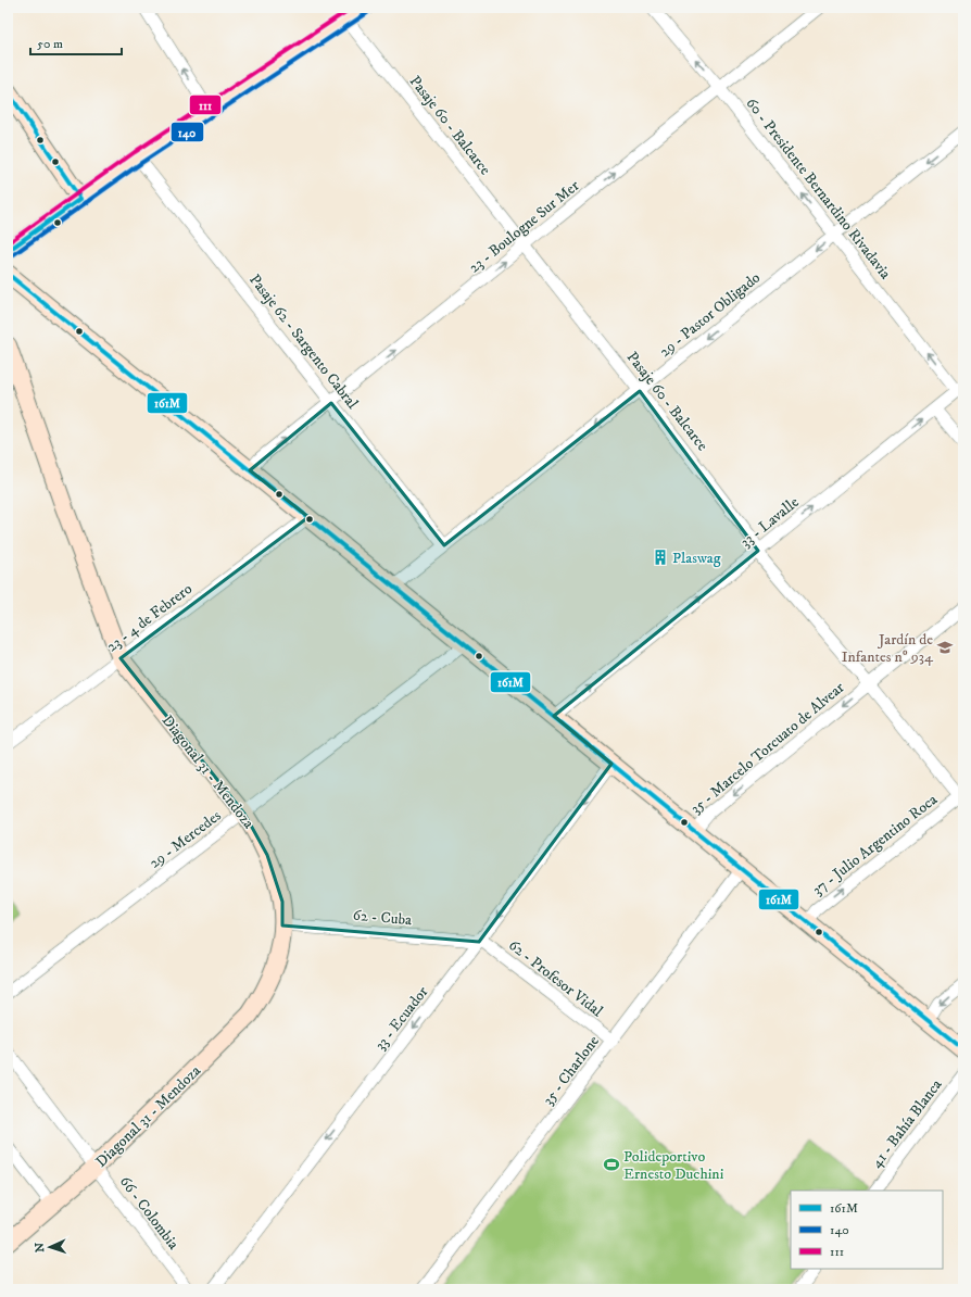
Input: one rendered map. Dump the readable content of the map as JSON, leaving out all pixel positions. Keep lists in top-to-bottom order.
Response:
{
  "streets": {
    "street": [
      "Pasaje 60 - Balcarce",
      "60 - Presidente Bernardino Rivadavia",
      "23 - Boulogne Sur Mer",
      "29 - Pastor Obligado",
      "Pasaje 62 - Sargento Cabral",
      "33 - Lavalle",
      "23 - 4 de Febrero",
      "35 - Marcelo Torcuato de Alvear",
      "Diagonal 31 - Mendoza",
      "29 - Mercedes",
      "37 - Julio Argentino Roca",
      "62 - Cuba",
      "62 - Profesor Vidal",
      "33 - Ecuador",
      "35 - Charlone",
      "41 - Bahía Blanca",
      "66 - Colombia"
    ]
  },
  "crossings": [
    ["Pasaje 60 - Balcarce", "23 - Boulogne Sur Mer"],
    ["Pasaje 60 - Balcarce", "29 - Pastor Obligado"],
    ["Pasaje 60 - Balcarce", "33 - Lavalle"],
    ["Pasaje 60 - Balcarce", "35 - Marcelo Torcuato de Alvear"],
    ["Pasaje 60 - Balcarce", "37 - Julio Argentino Roca"],
    ["60 - Presidente Bernardino Rivadavia", "23 - Boulogne Sur Mer"],
    ["60 - Presidente Bernardino Rivadavia", "29 - Pastor Obligado"],
    ["60 - Presidente Bernardino Rivadavia", "33 - Lavalle"],
    ["23 - Boulogne Sur Mer", "Pasaje 62 - Sargento Cabral"],
    ["29 - Pastor Obligado", "Pasaje 62 - Sargento Cabral"],
    ["23 - 4 de Febrero", "Diagonal 31 - Mendoza"],
    ["Diagonal 31 - Mendoza", "29 - Mercedes"],
    ["Diagonal 31 - Mendoza", "62 - Cuba"],
    ["Diagonal 31 - Mendoza", "66 - Colombia"],
    ["62 - Cuba", "62 - Profesor Vidal"],
    ["62 - Cuba", "33 - Ecuador"],
    ["62 - Profesor Vidal", "33 - Ecuador"],
    ["62 - Profesor Vidal", "35 - Charlone"]
  ],
  "one_way": [
    "60 - Presidente Bernardino Rivadavia",
    "23 - Boulogne Sur Mer",
    "29 - Pastor Obligado",
    "33 - Lavalle",
    "35 - Marcelo Torcuato de Alvear",
    "37 - Julio Argentino Roca",
    "33 - Ecuador"
  ],
  "places": {
    "building": ["Plaswag"],
    "school or university": ["Jardín de Infantes nº 934"],
    "sports": ["Polideportivo Ernesto Duchini"]
  },
  "lines": ["transit line 111", "transit line 140", "transit line 161M"],
  "legend": ["161M", "140", "111"],
  "scale_bar": "50 m",
  "north": "left"
}
